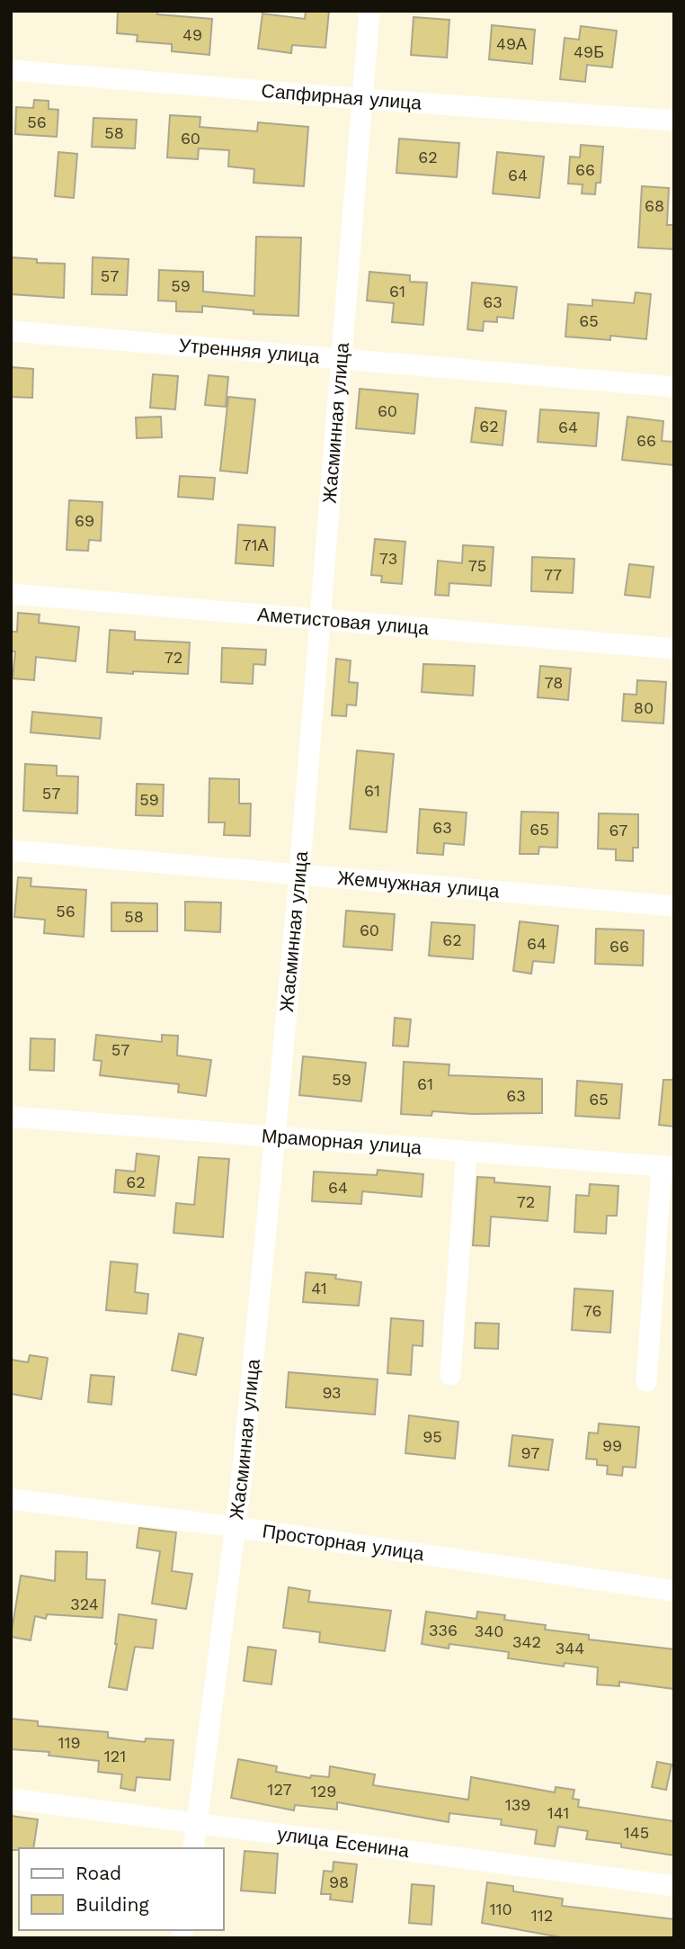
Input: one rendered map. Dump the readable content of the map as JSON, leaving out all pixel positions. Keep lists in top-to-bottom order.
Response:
{
  "streets": {
    "street": [
      "Сапфирная улица",
      "Утренняя улица",
      "Жасминная улица",
      "Аметистовая улица",
      "Жемчужная улица",
      "Мраморная улица",
      "Просторная улица",
      "улица Есенина"
    ]
  },
  "crossings": [
    ["Сапфирная улица", "Жасминная улица"],
    ["Утренняя улица", "Жасминная улица"],
    ["Жасминная улица", "Аметистовая улица"],
    ["Жасминная улица", "Жемчужная улица"],
    ["Жасминная улица", "Мраморная улица"],
    ["Жасминная улица", "Просторная улица"],
    ["Жасминная улица", "улица Есенина"]
  ],
  "house_numbers": [
    "49",
    "49А",
    "49Б",
    "56",
    "58",
    "60",
    "62",
    "66",
    "64",
    "68",
    "57",
    "59",
    "61",
    "63",
    "65",
    "60",
    "62",
    "64",
    "66",
    "69",
    "71А",
    "73",
    "75",
    "77",
    "72",
    "78",
    "80",
    "61",
    "57",
    "59",
    "63",
    "65",
    "67",
    "56",
    "58",
    "60",
    "62",
    "64",
    "66",
    "57",
    "59",
    "61",
    "63",
    "65",
    "62",
    "64",
    "72",
    "41",
    "76",
    "93",
    "95",
    "99",
    "97",
    "324",
    "336",
    "340",
    "342",
    "344",
    "119",
    "121",
    "127",
    "129",
    "139",
    "141",
    "145",
    "98",
    "110",
    "112"
  ],
  "legend": ["Road", "Building"]
}
